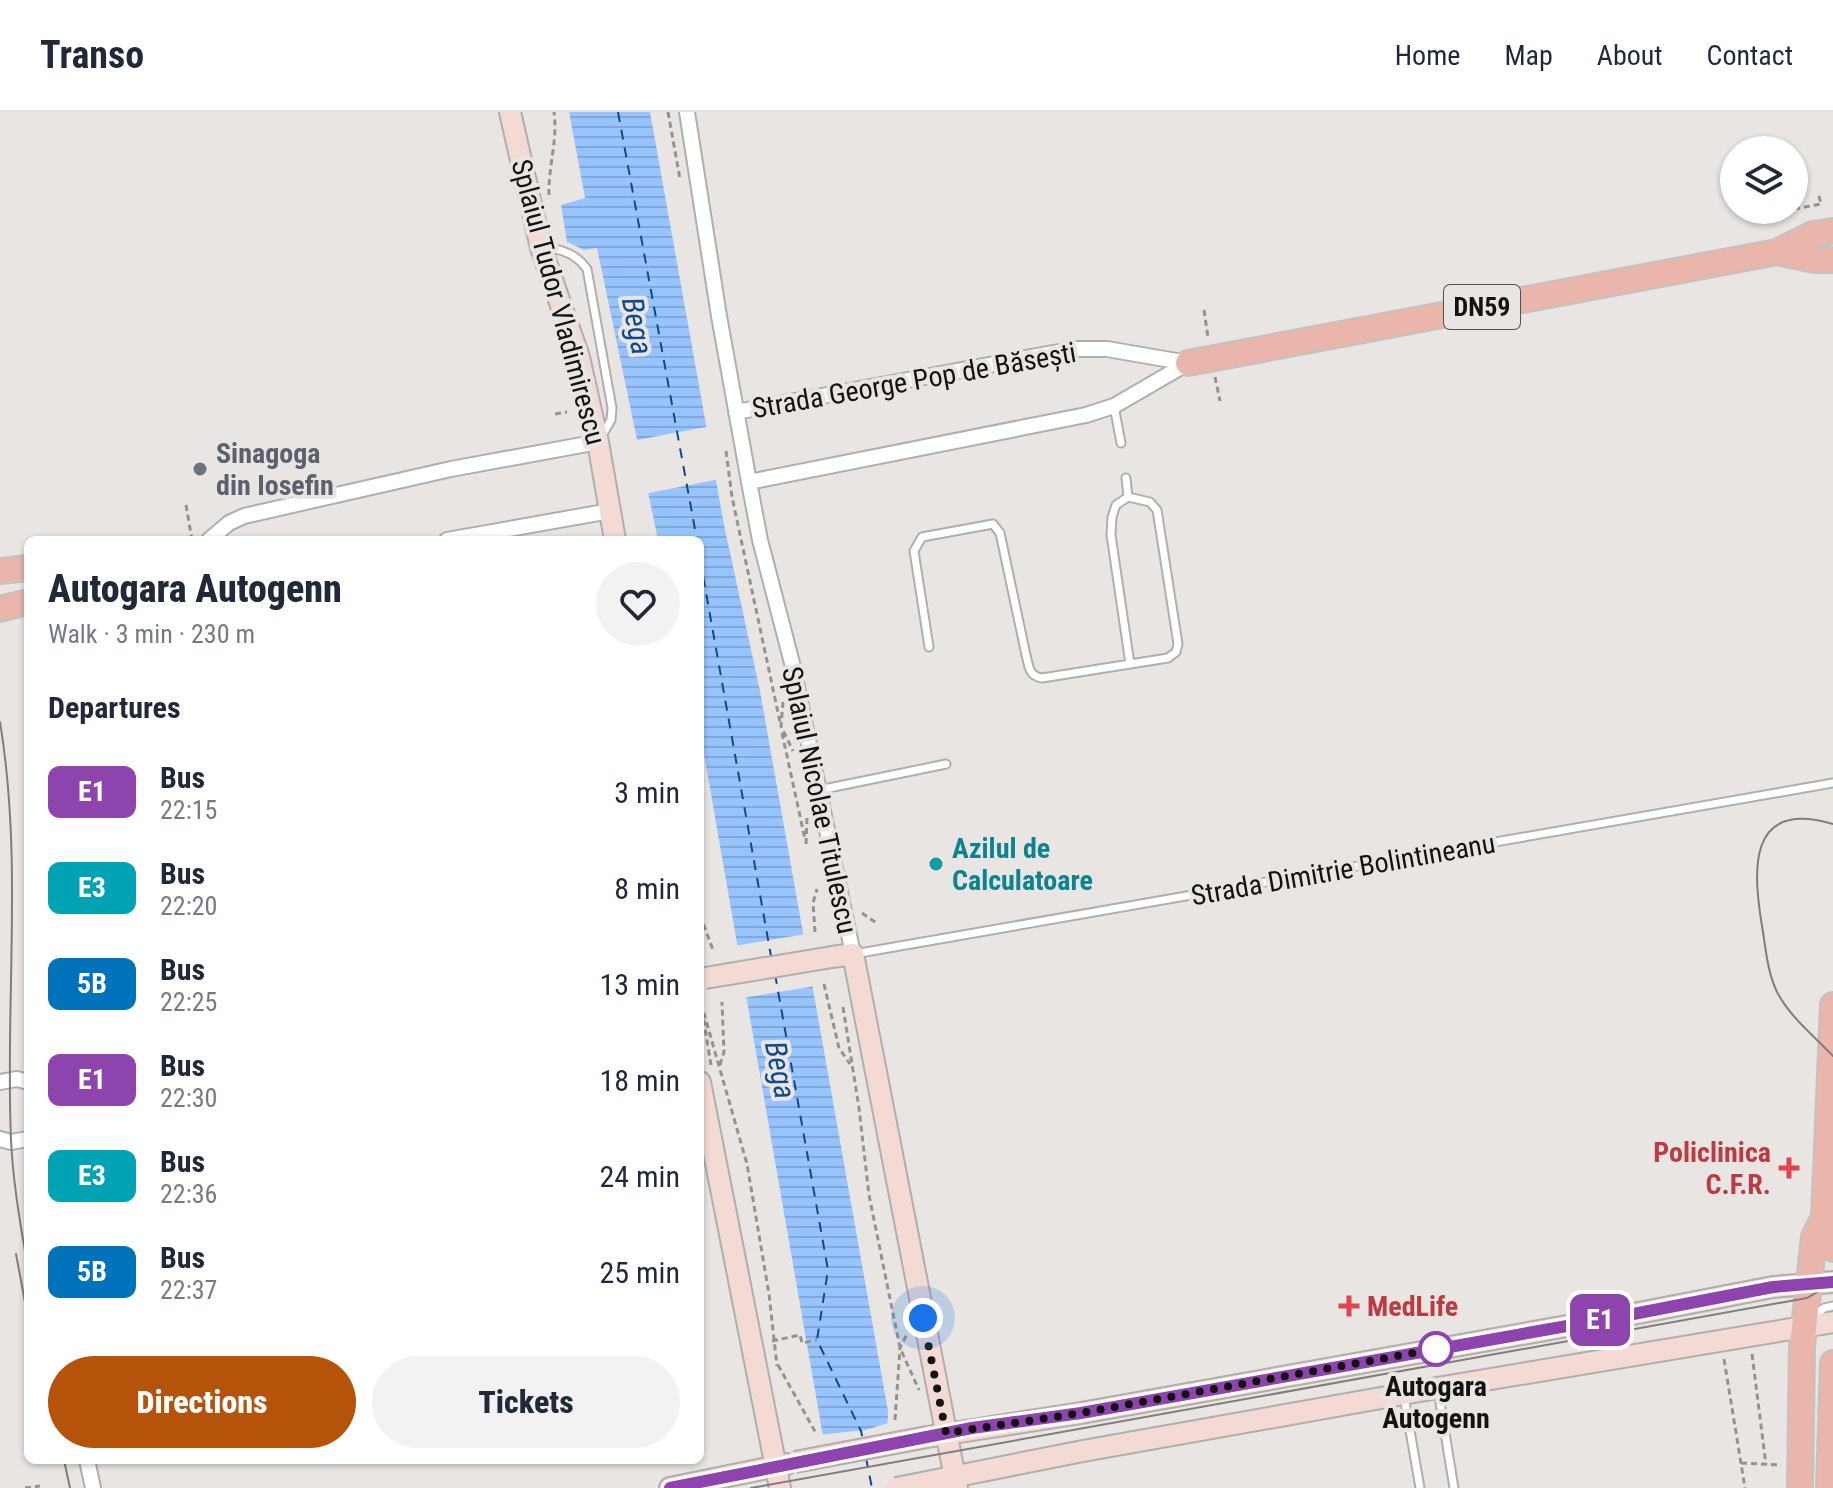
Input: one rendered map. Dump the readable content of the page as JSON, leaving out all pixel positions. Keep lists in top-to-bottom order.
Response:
{
  "streets": {
    "main road": [
      "Splaiul Tudor Vladimirescu",
      "DN59",
      "Strada George Pop de Băsești",
      "Splaiul Nicolae Titulescu"
    ],
    "lane": ["Strada Dimitrie Bolintineanu"]
  },
  "crossings": [
    ["Strada George Pop de Băsești", "Splaiul Nicolae Titulescu"],
    ["Splaiul Nicolae Titulescu", "Strada Dimitrie Bolintineanu"]
  ],
  "water": ["Bega"],
  "places": {
    "other": ["Sinagoga din Iosefin", "Azilul de Calculatoare", "Autogara Autogenn"],
    "health": ["Policlinica C.F.R.", "MedLife"]
  },
  "lines": ["bus line E1"],
  "page": {
    "header": "Transo",
    "nav": [
      "Home",
      "Map",
      "About",
      "Contact"
    ],
    "on_map": "E1",
    "heading": [
      ["Autogara Autogenn", "Walk · 3 min · 230 m"],
      "Departures"
    ],
    "list": [
      {
        "mark": "E1",
        "name": "Bus",
        "note": "22:15",
        "value": "3 min"
      },
      {
        "mark": "E3",
        "name": "Bus",
        "note": "22:20",
        "value": "8 min"
      },
      {
        "mark": "5B",
        "name": "Bus",
        "note": "22:25",
        "value": "13 min"
      },
      {
        "mark": "E1",
        "name": "Bus",
        "note": "22:30",
        "value": "18 min"
      },
      {
        "mark": "E3",
        "name": "Bus",
        "note": "22:36",
        "value": "24 min"
      },
      {
        "mark": "5B",
        "name": "Bus",
        "note": "22:37",
        "value": "25 min"
      }
    ],
    "buttons": ["Directions", "Tickets"]
  }
}
